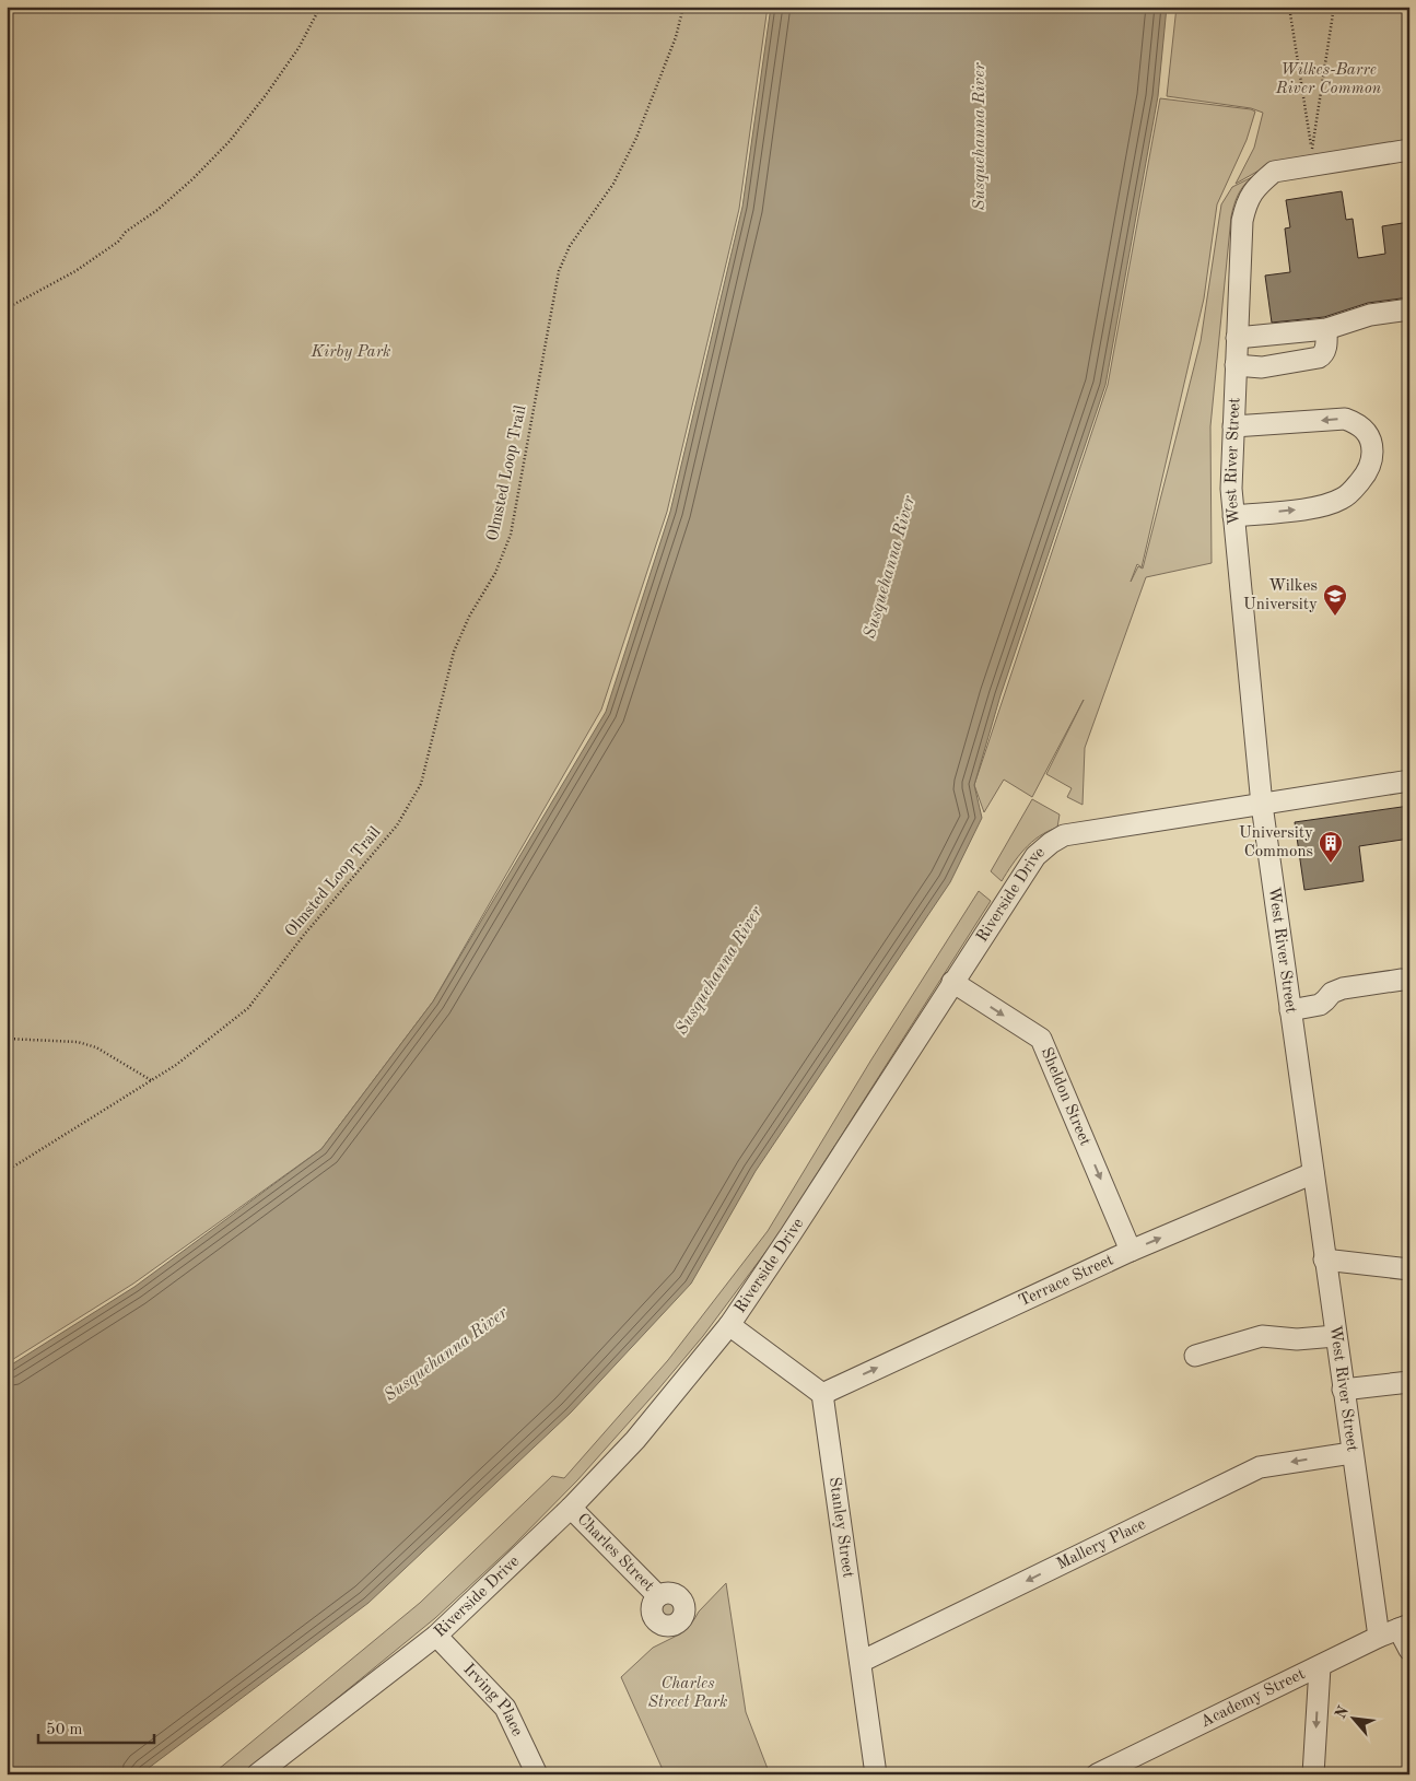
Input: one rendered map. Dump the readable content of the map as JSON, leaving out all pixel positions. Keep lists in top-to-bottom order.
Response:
{
  "streets": {
    "street": [
      "West River Street",
      "Riverside Drive",
      "Sheldon Street",
      "Terrace Street",
      "Stanley Street",
      "Mallery Place",
      "Charles Street",
      "Academy Street",
      "Irving Place"
    ],
    "path": ["Olmsted Loop Trail"]
  },
  "crossings": [
    ["West River Street", "Riverside Drive"],
    ["West River Street", "Terrace Street"],
    ["West River Street", "Mallery Place"],
    ["West River Street", "Academy Street"],
    ["Riverside Drive", "Sheldon Street"],
    ["Riverside Drive", "Charles Street"],
    ["Riverside Drive", "Irving Place"],
    ["Sheldon Street", "Terrace Street"],
    ["Terrace Street", "Stanley Street"],
    ["Stanley Street", "Mallery Place"]
  ],
  "one_way": ["Sheldon Street", "Terrace Street", "Mallery Place"],
  "water": ["Susquehanna River"],
  "parks": ["Wilkes-Barre River Common", "Kirby Park", "Charles Street Park"],
  "places": {
    "school or university": ["Wilkes University"],
    "building": ["University Commons"]
  },
  "scale_bar": "50 m",
  "north": "top left"
}
